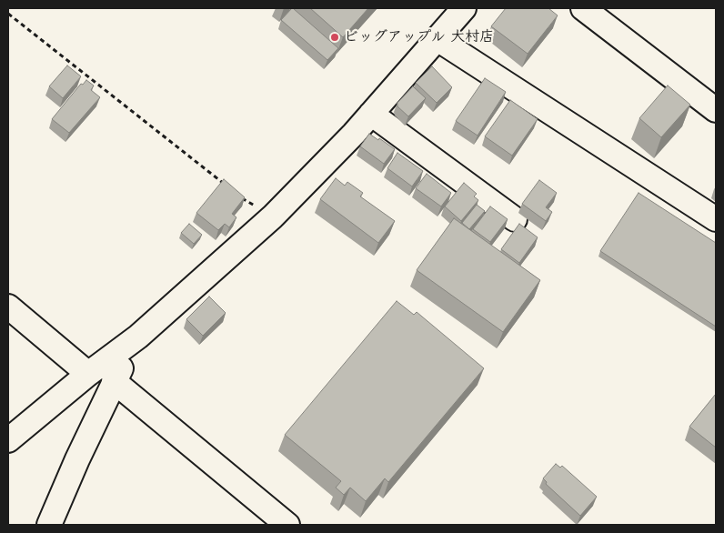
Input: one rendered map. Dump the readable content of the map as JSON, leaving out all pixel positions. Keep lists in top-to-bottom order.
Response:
{
  "places": ["ビッグアップル 大村店"]
}
